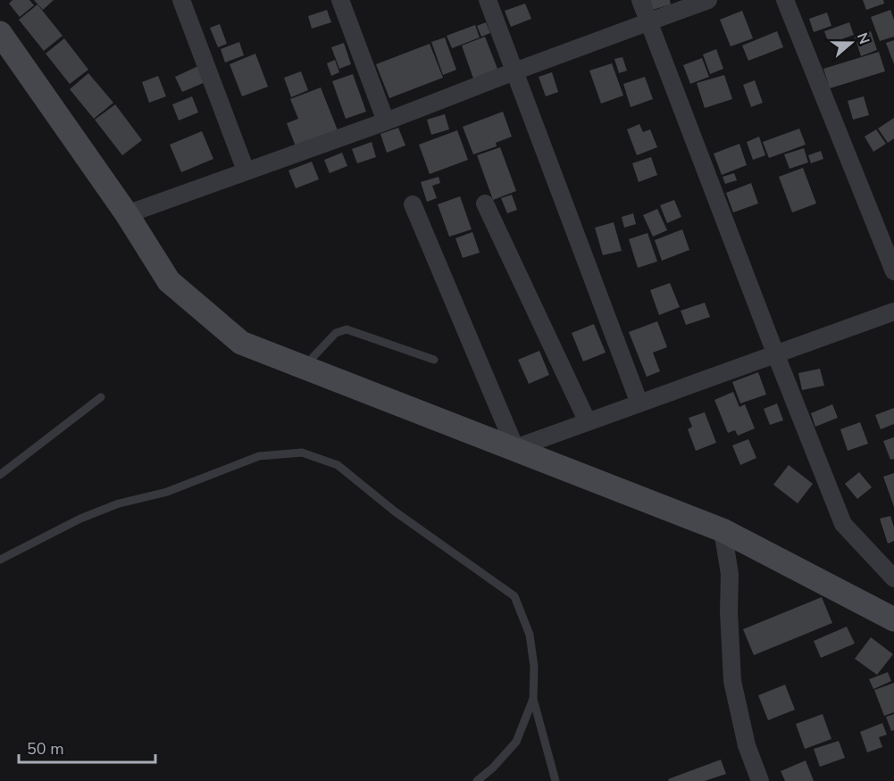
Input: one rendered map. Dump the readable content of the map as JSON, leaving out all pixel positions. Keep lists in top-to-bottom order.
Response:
{
  "scale_bar": "50 m",
  "north": "right"
}
